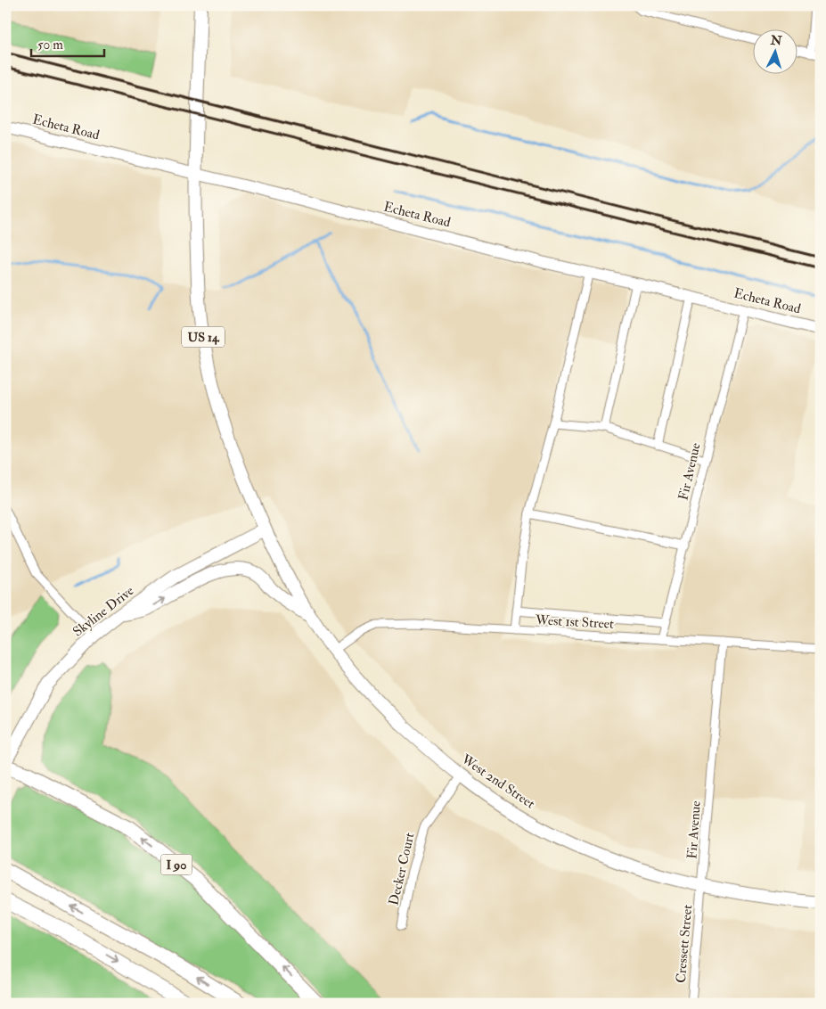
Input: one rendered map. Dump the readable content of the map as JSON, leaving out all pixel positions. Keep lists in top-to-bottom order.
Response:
{
  "streets": {
    "highway": ["I 90"],
    "main road": ["US 14", "Skyline Drive", "West 2nd Street"],
    "street": [
      "Echeta Road",
      "Fir Avenue",
      "West 1st Street",
      "Decker Court",
      "Cressett Street"
    ]
  },
  "crossings": [
    ["Echeta Road", "US 14"],
    ["Echeta Road", "Fir Avenue"],
    ["US 14", "Skyline Drive"],
    ["US 14", "West 2nd Street"],
    ["Fir Avenue", "West 1st Street"],
    ["Fir Avenue", "West 2nd Street"],
    ["Fir Avenue", "Cressett Street"],
    ["Skyline Drive", "West 2nd Street"],
    ["West 1st Street", "West 2nd Street"],
    ["West 2nd Street", "Decker Court"],
    ["West 2nd Street", "Cressett Street"]
  ],
  "scale_bar": "50 m",
  "north": "top"
}
